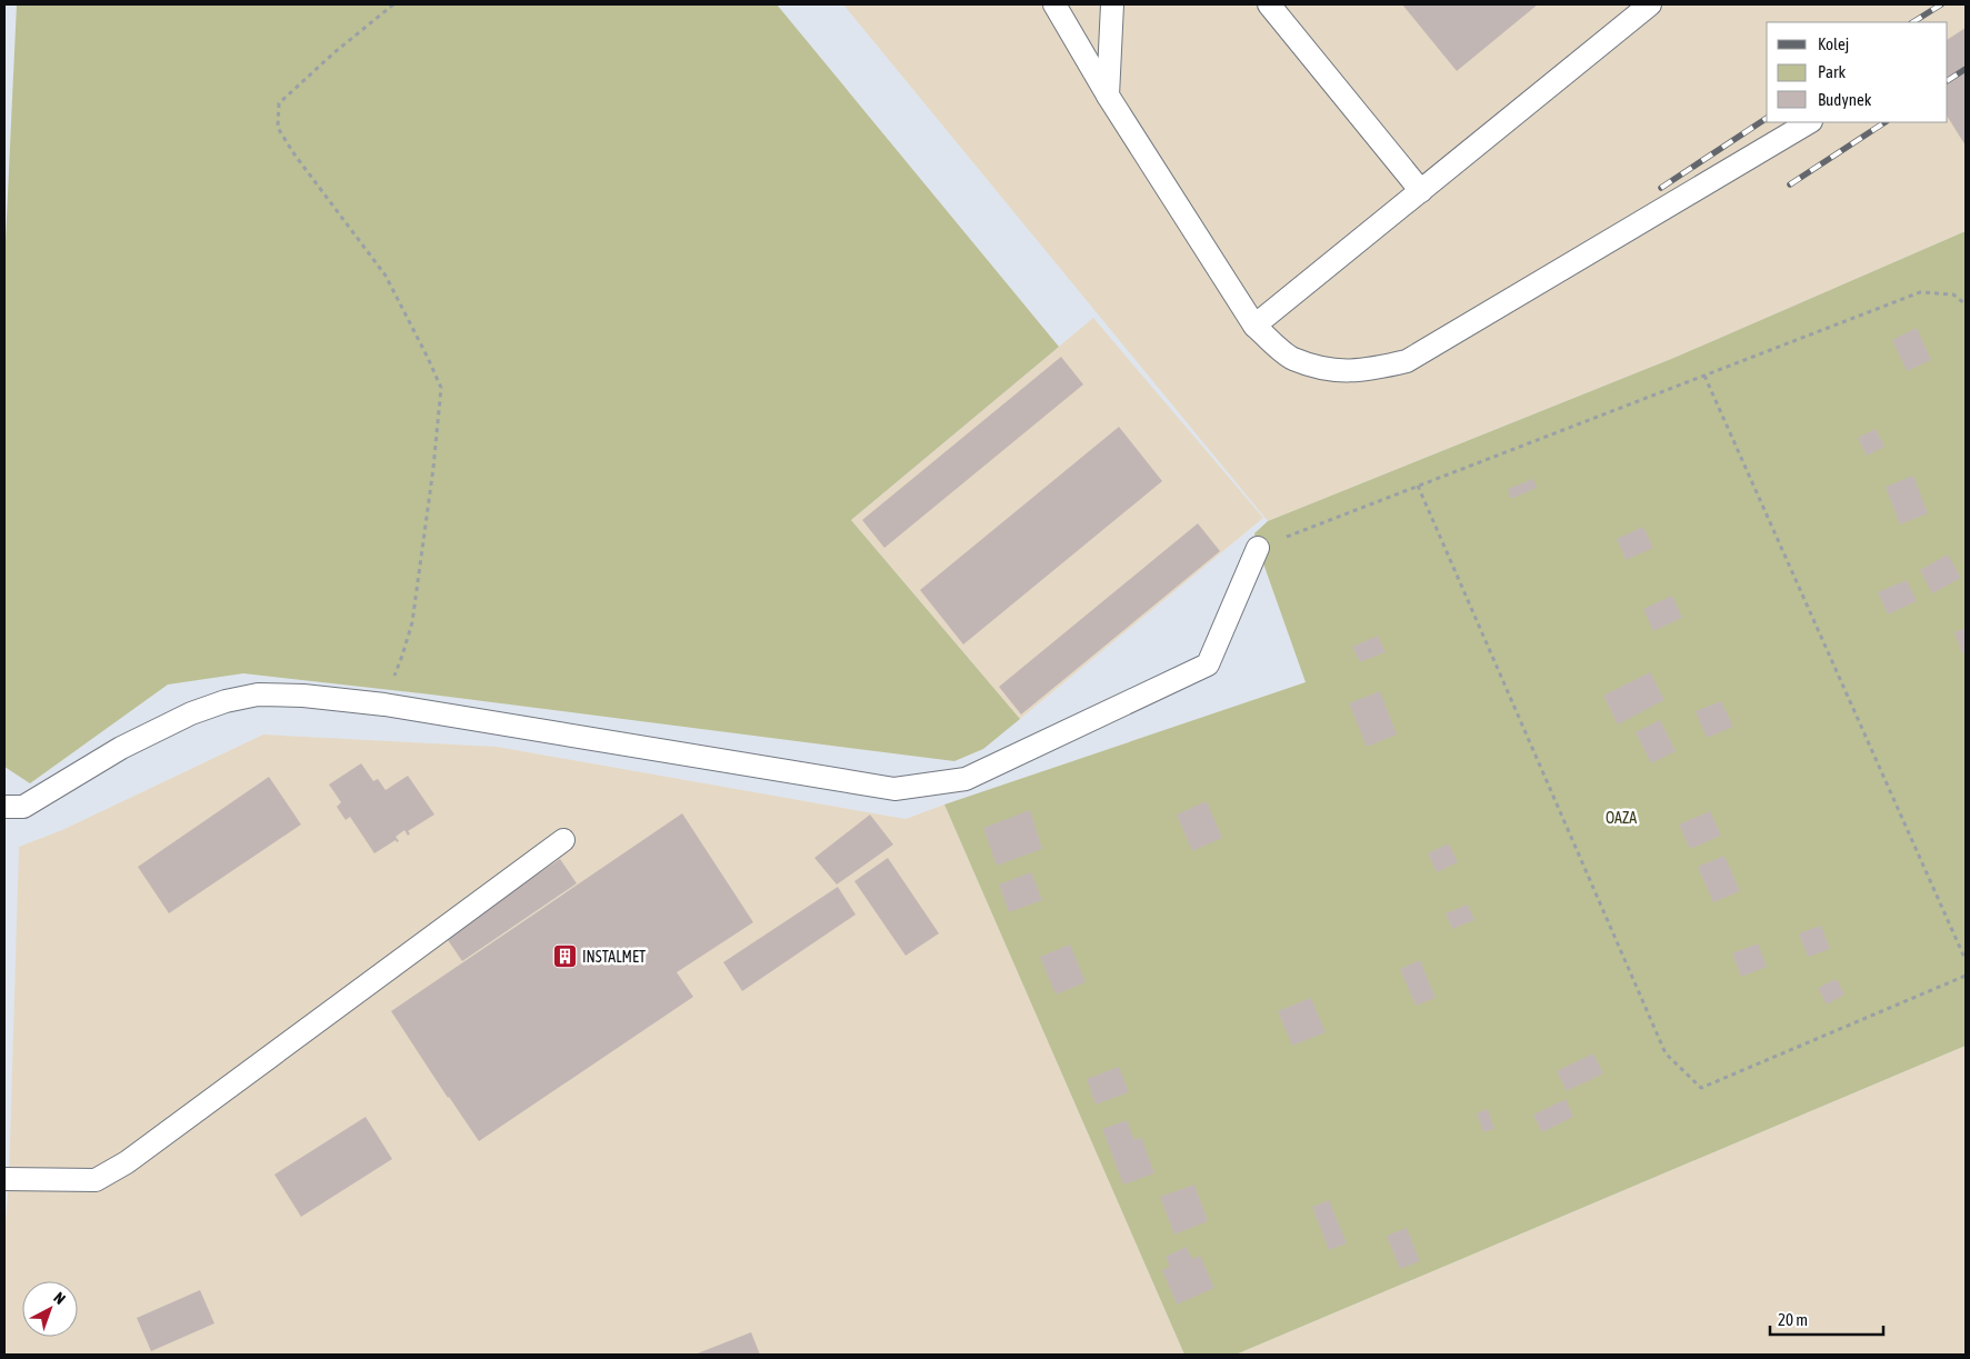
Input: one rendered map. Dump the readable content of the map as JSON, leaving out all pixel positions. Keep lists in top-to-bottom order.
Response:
{
  "parks": ["OAZA"],
  "places": {
    "building": ["INSTALMET"]
  },
  "legend": ["Kolej", "Park", "Budynek"],
  "scale_bar": "20 m",
  "north": "top right"
}
